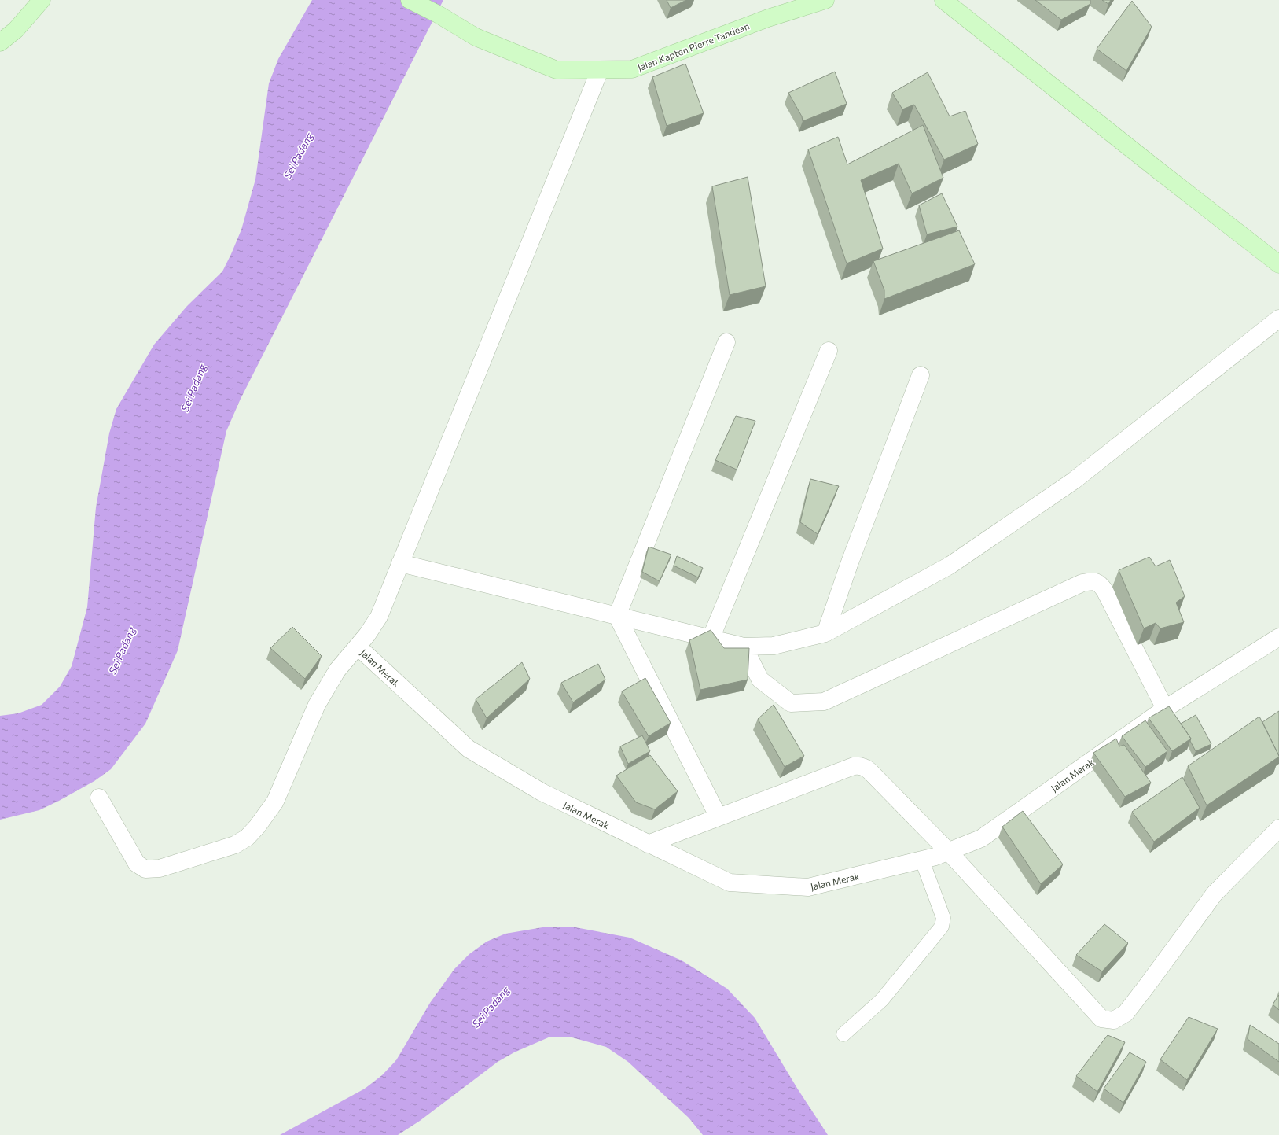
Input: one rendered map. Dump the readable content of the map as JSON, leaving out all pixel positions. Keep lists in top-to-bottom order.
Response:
{
  "streets": {
    "main road": ["Jalan Kapten Pierre Tandean"],
    "street": ["Jalan Merak"]
  },
  "water": ["Sei Padang"]
}
